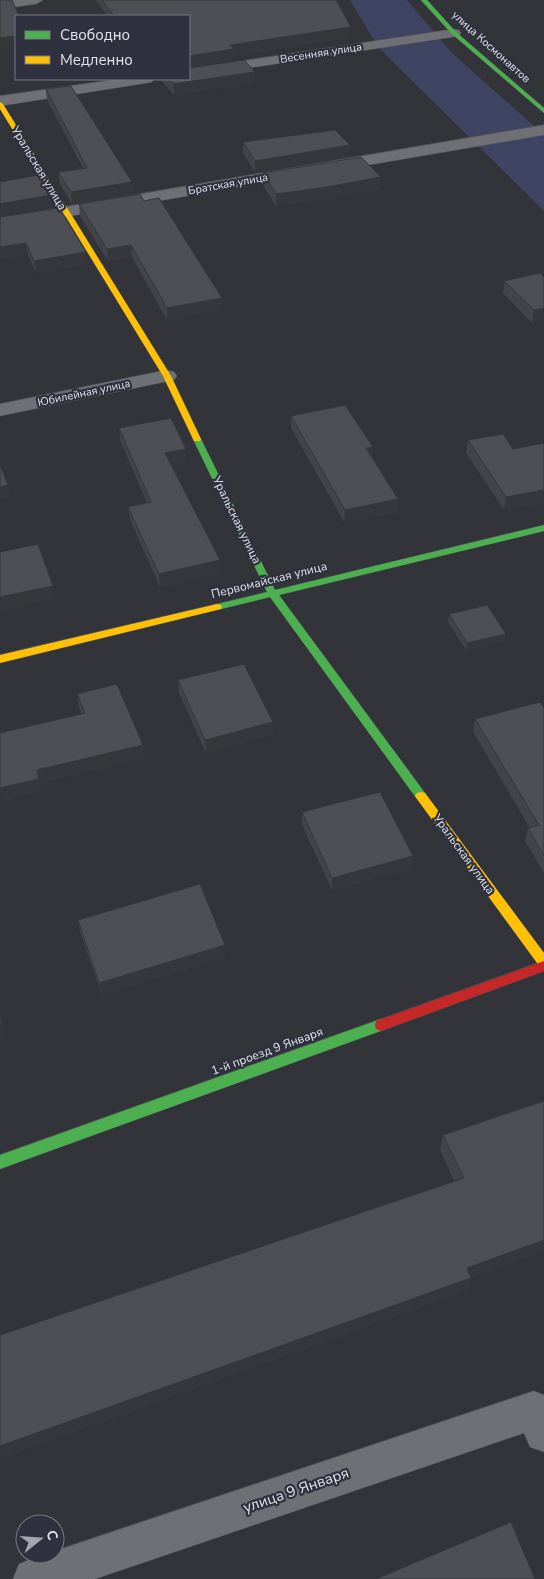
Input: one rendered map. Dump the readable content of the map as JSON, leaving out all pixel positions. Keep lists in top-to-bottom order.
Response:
{
  "streets": {
    "street": [
      "улица Космонавтов",
      "Весенняя улица",
      "Уральская улица",
      "Братская улица",
      "Юбилейная улица",
      "Первомайская улица",
      "1-й проезд 9 Января",
      "улица 9 Января"
    ]
  },
  "crossings": [
    ["улица Космонавтов", "Весенняя улица"],
    ["Уральская улица", "Братская улица"],
    ["Уральская улица", "Юбилейная улица"],
    ["Уральская улица", "Первомайская улица"],
    ["Уральская улица", "1-й проезд 9 Января"]
  ],
  "legend": ["Свободно", "Медленно"],
  "north": "right"
}
